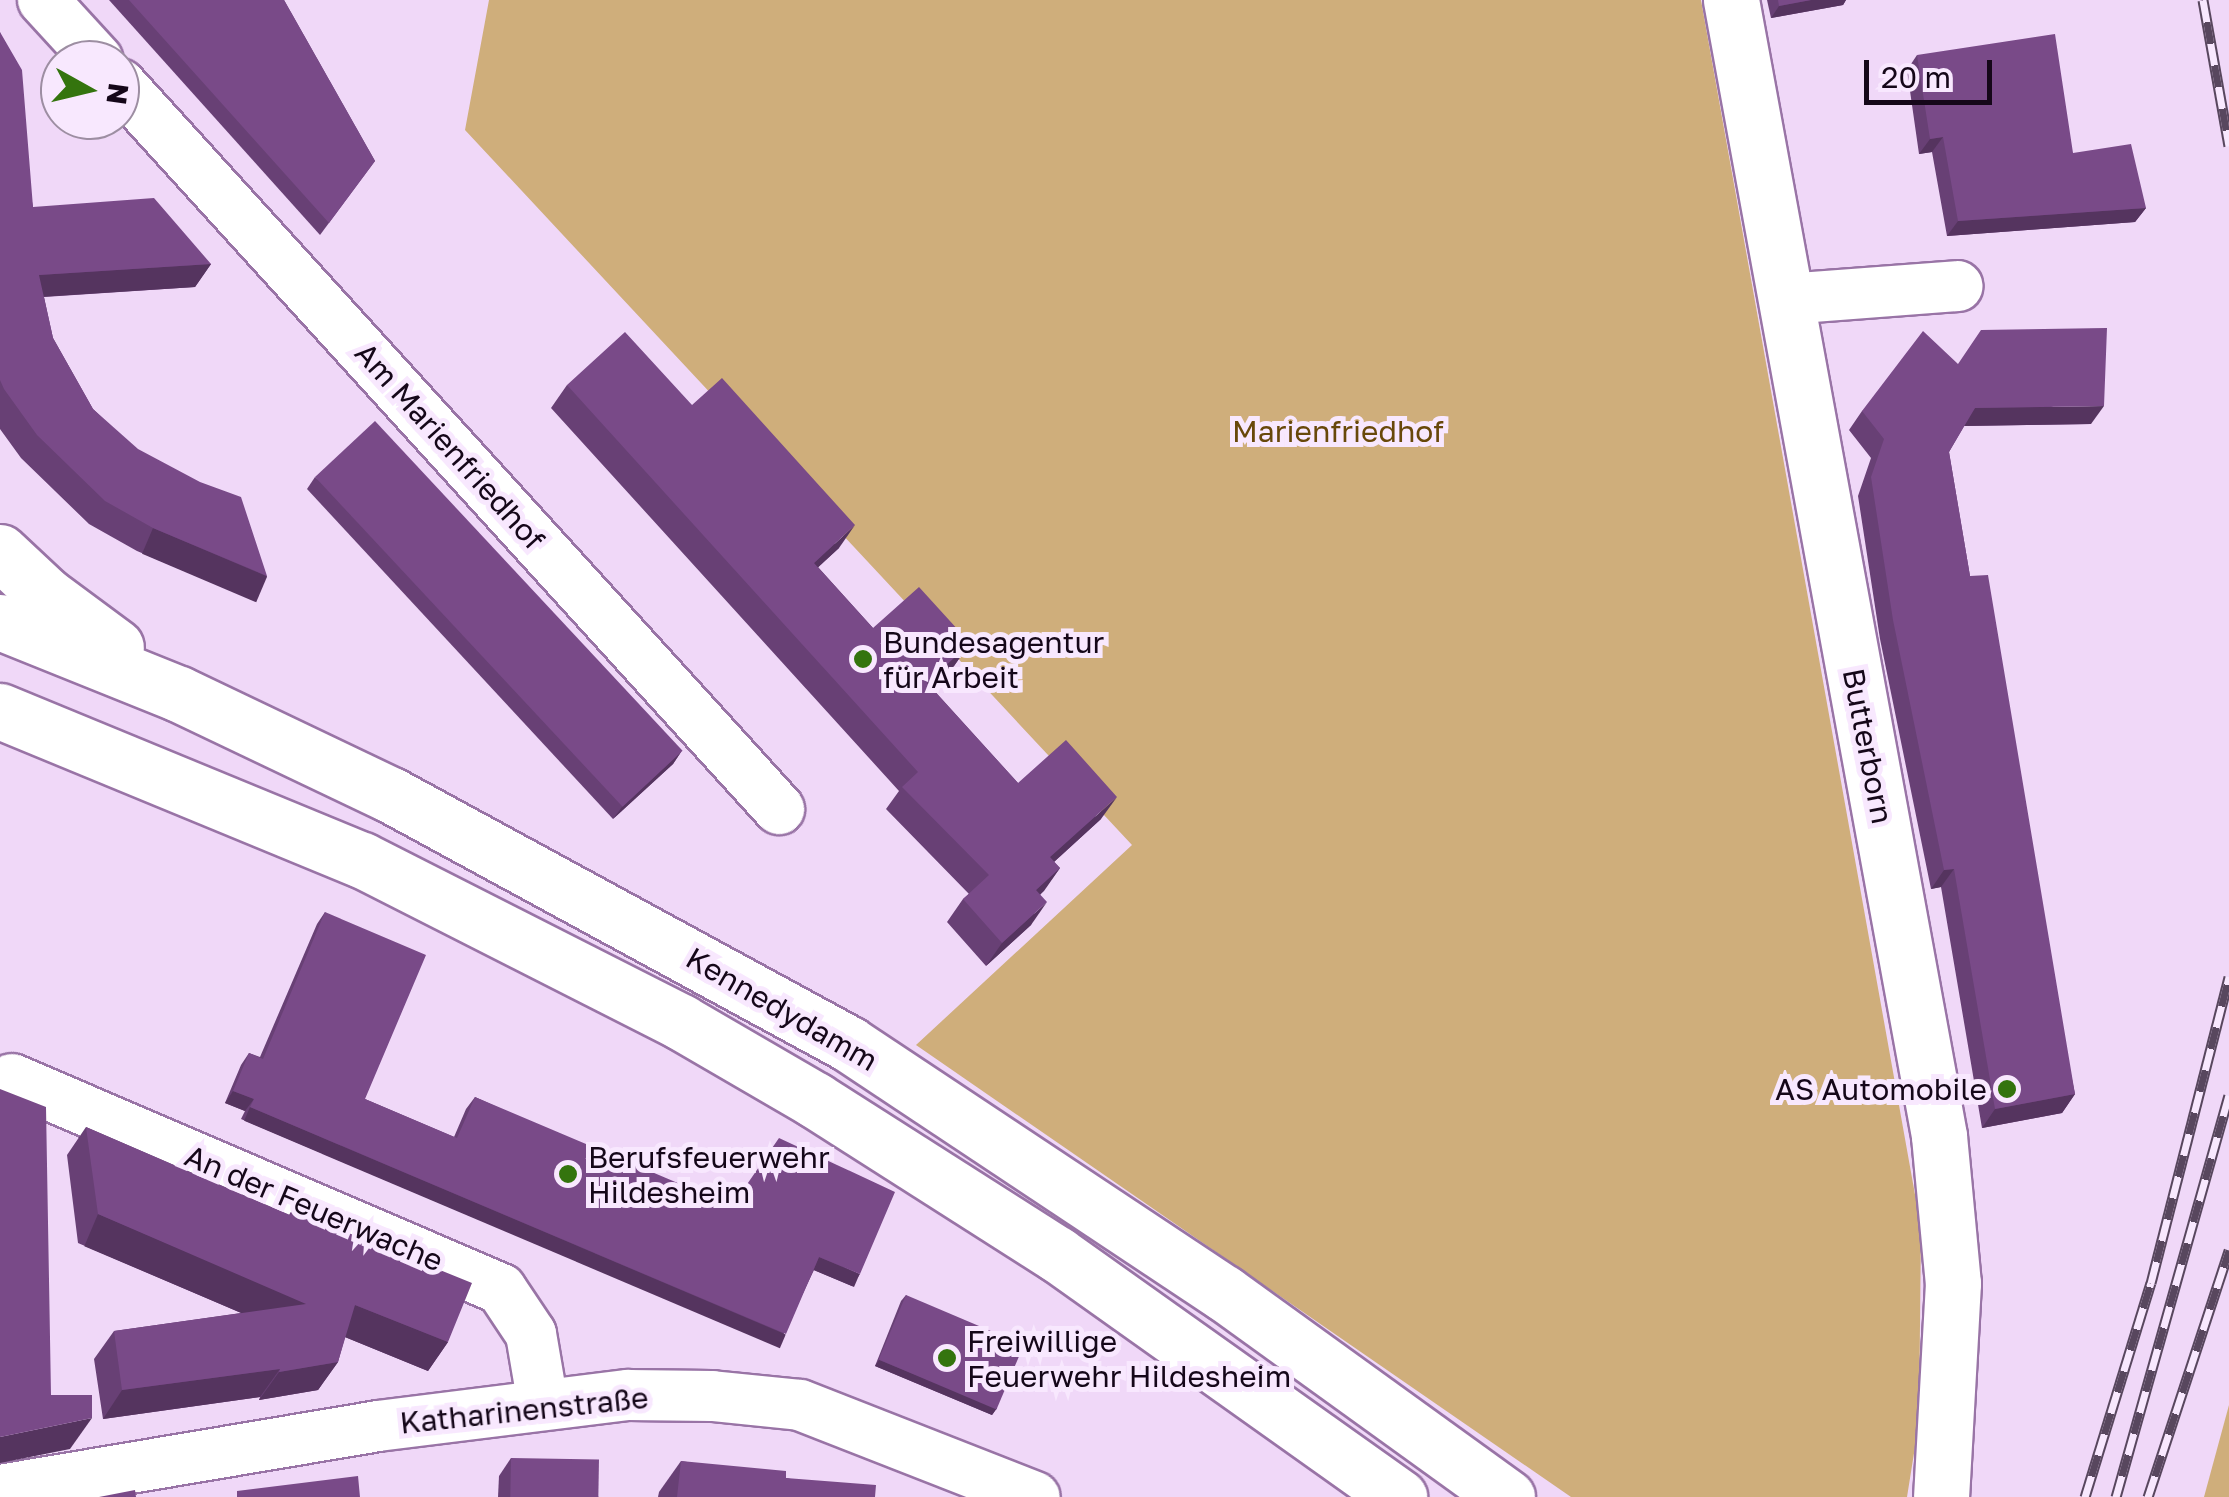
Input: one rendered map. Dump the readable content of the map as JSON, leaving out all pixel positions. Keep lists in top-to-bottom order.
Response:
{
  "streets": {
    "main road": ["Butterborn", "Kennedydamm"],
    "street": ["Am Marienfriedhof", "An der Feuerwache", "Katharinenstraße"]
  },
  "crossings": [
    ["An der Feuerwache", "Katharinenstraße"]
  ],
  "parks": ["Marienfriedhof"],
  "places": [
    "Bundesagentur für Arbeit",
    "AS Automobile",
    "Berufsfeuerwehr Hildesheim",
    "Freiwillige Feuerwehr Hildesheim"
  ],
  "scale_bar": "20 m",
  "north": "right"
}
